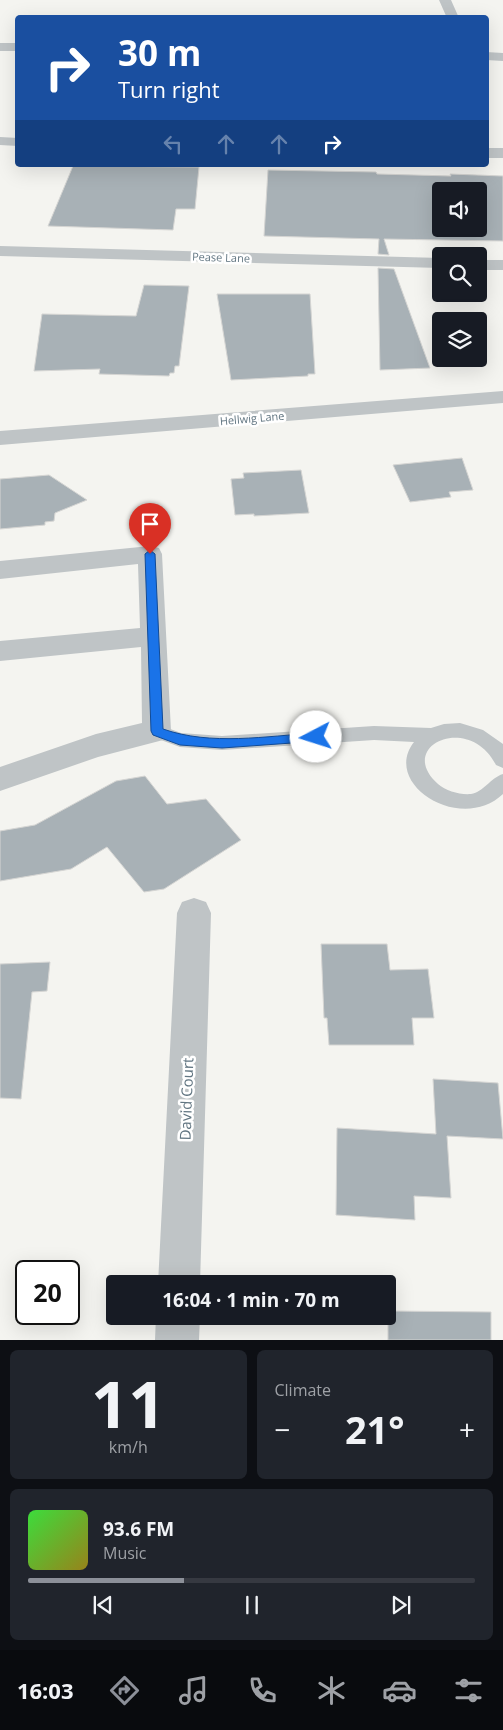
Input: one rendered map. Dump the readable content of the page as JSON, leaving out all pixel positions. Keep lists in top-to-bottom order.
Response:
{
  "streets": {
    "street": ["Pease Lane", "Hellwig Lane", "David Court"]
  },
  "page": {
    "turn": ["30 m", "Turn right"],
    "limit": "20",
    "trip": "16:04 · 1 min · 70 m",
    "tile": [
      ["11", "km/h"],
      "Climate"
    ],
    "heat": ["−", "21°", "+"],
    "song": ["93.6 FM", "Music"],
    "tabs": "16:03"
  }
}
